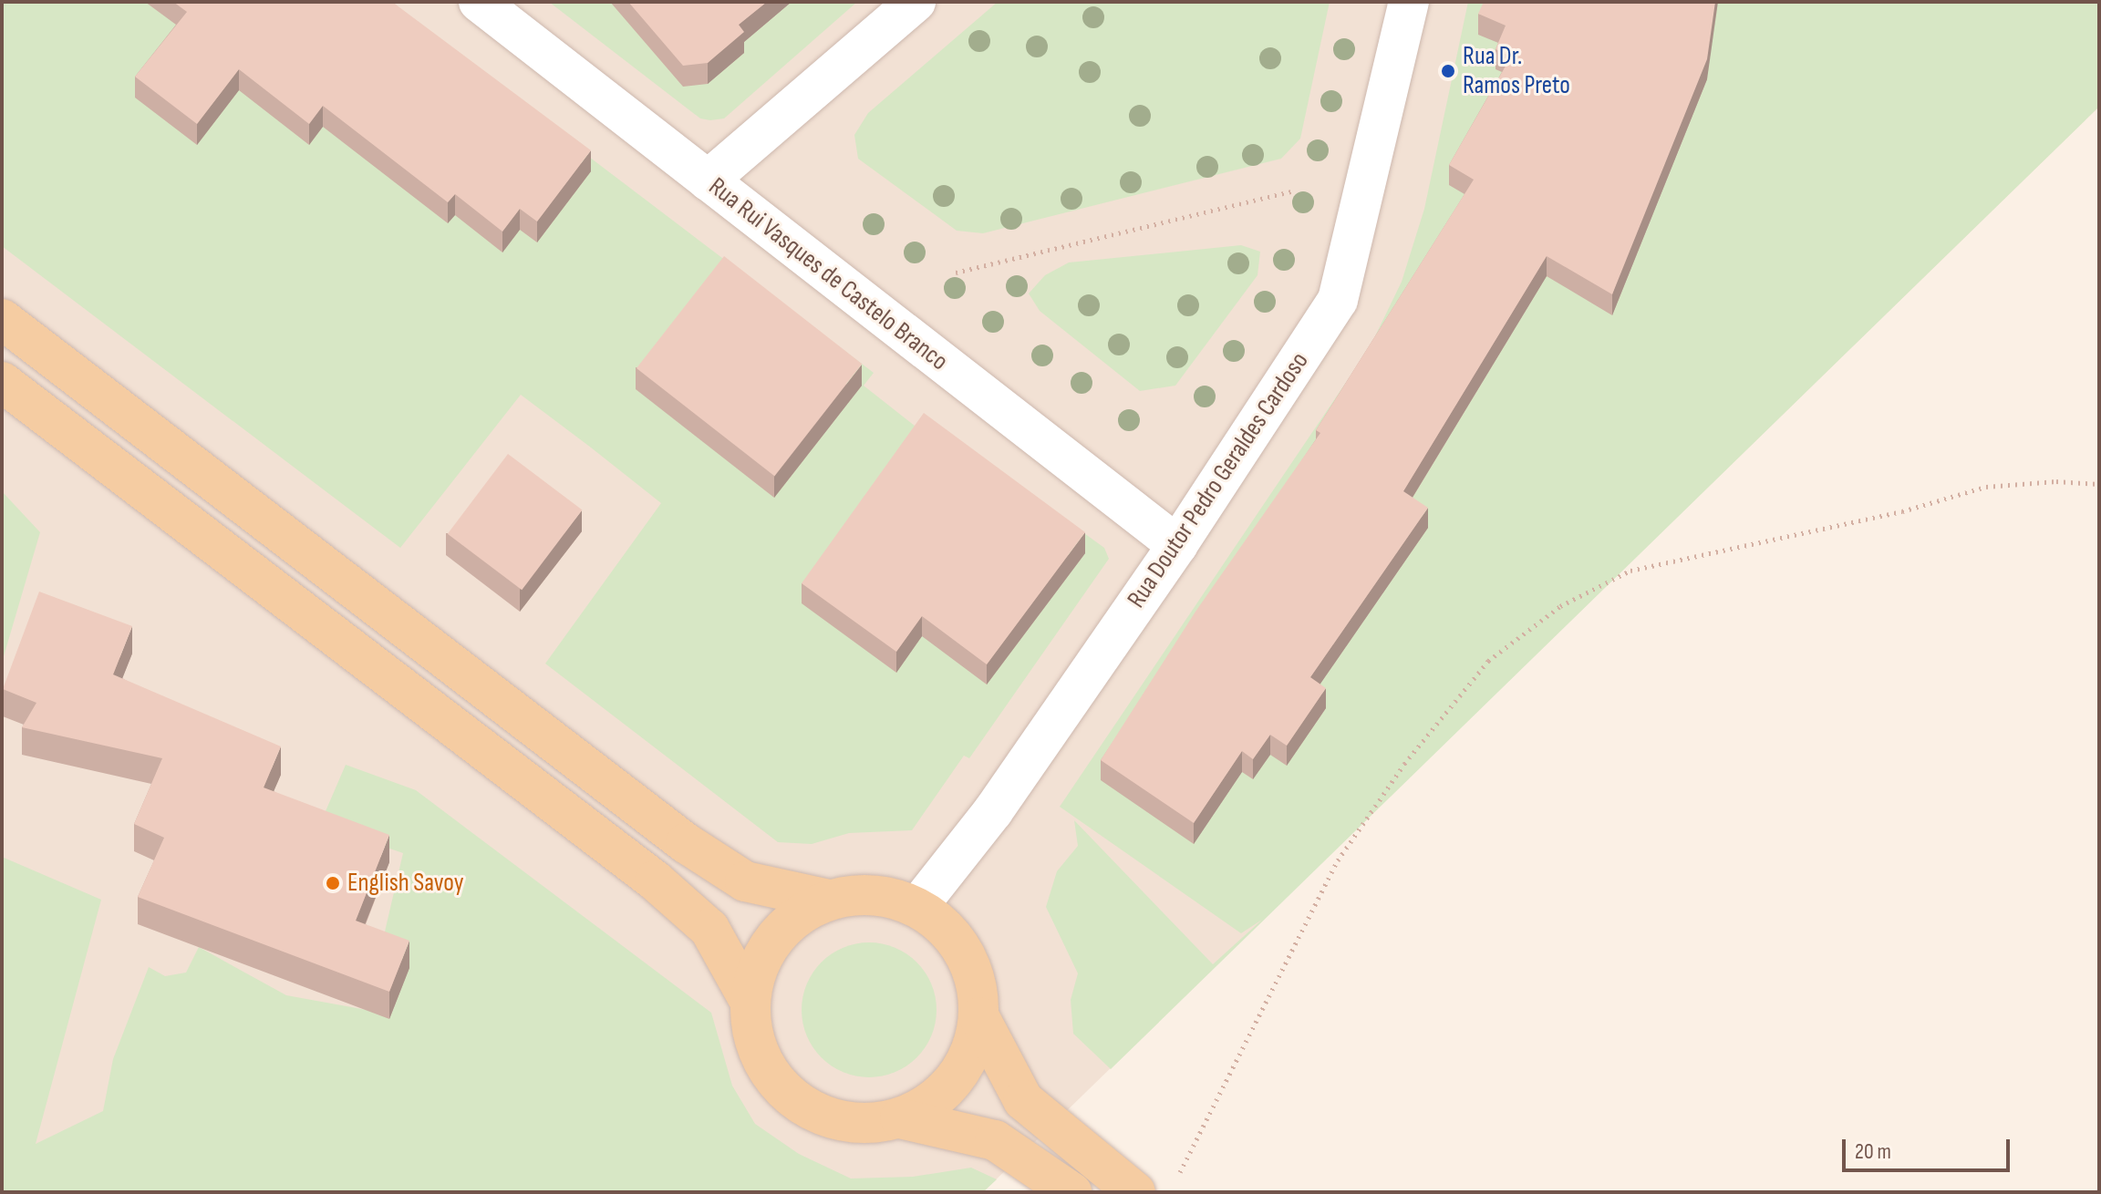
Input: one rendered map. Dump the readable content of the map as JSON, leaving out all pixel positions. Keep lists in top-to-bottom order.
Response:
{
  "streets": {
    "street": ["Rua Rui Vasques de Castelo Branco", "Rua Doutor Pedro Geraldes Cardoso"]
  },
  "crossings": [
    ["Rua Rui Vasques de Castelo Branco", "Rua Doutor Pedro Geraldes Cardoso"]
  ],
  "places": ["Rua Dr. Ramos Preto", "English Savoy"],
  "scale_bar": "20 m"
}
